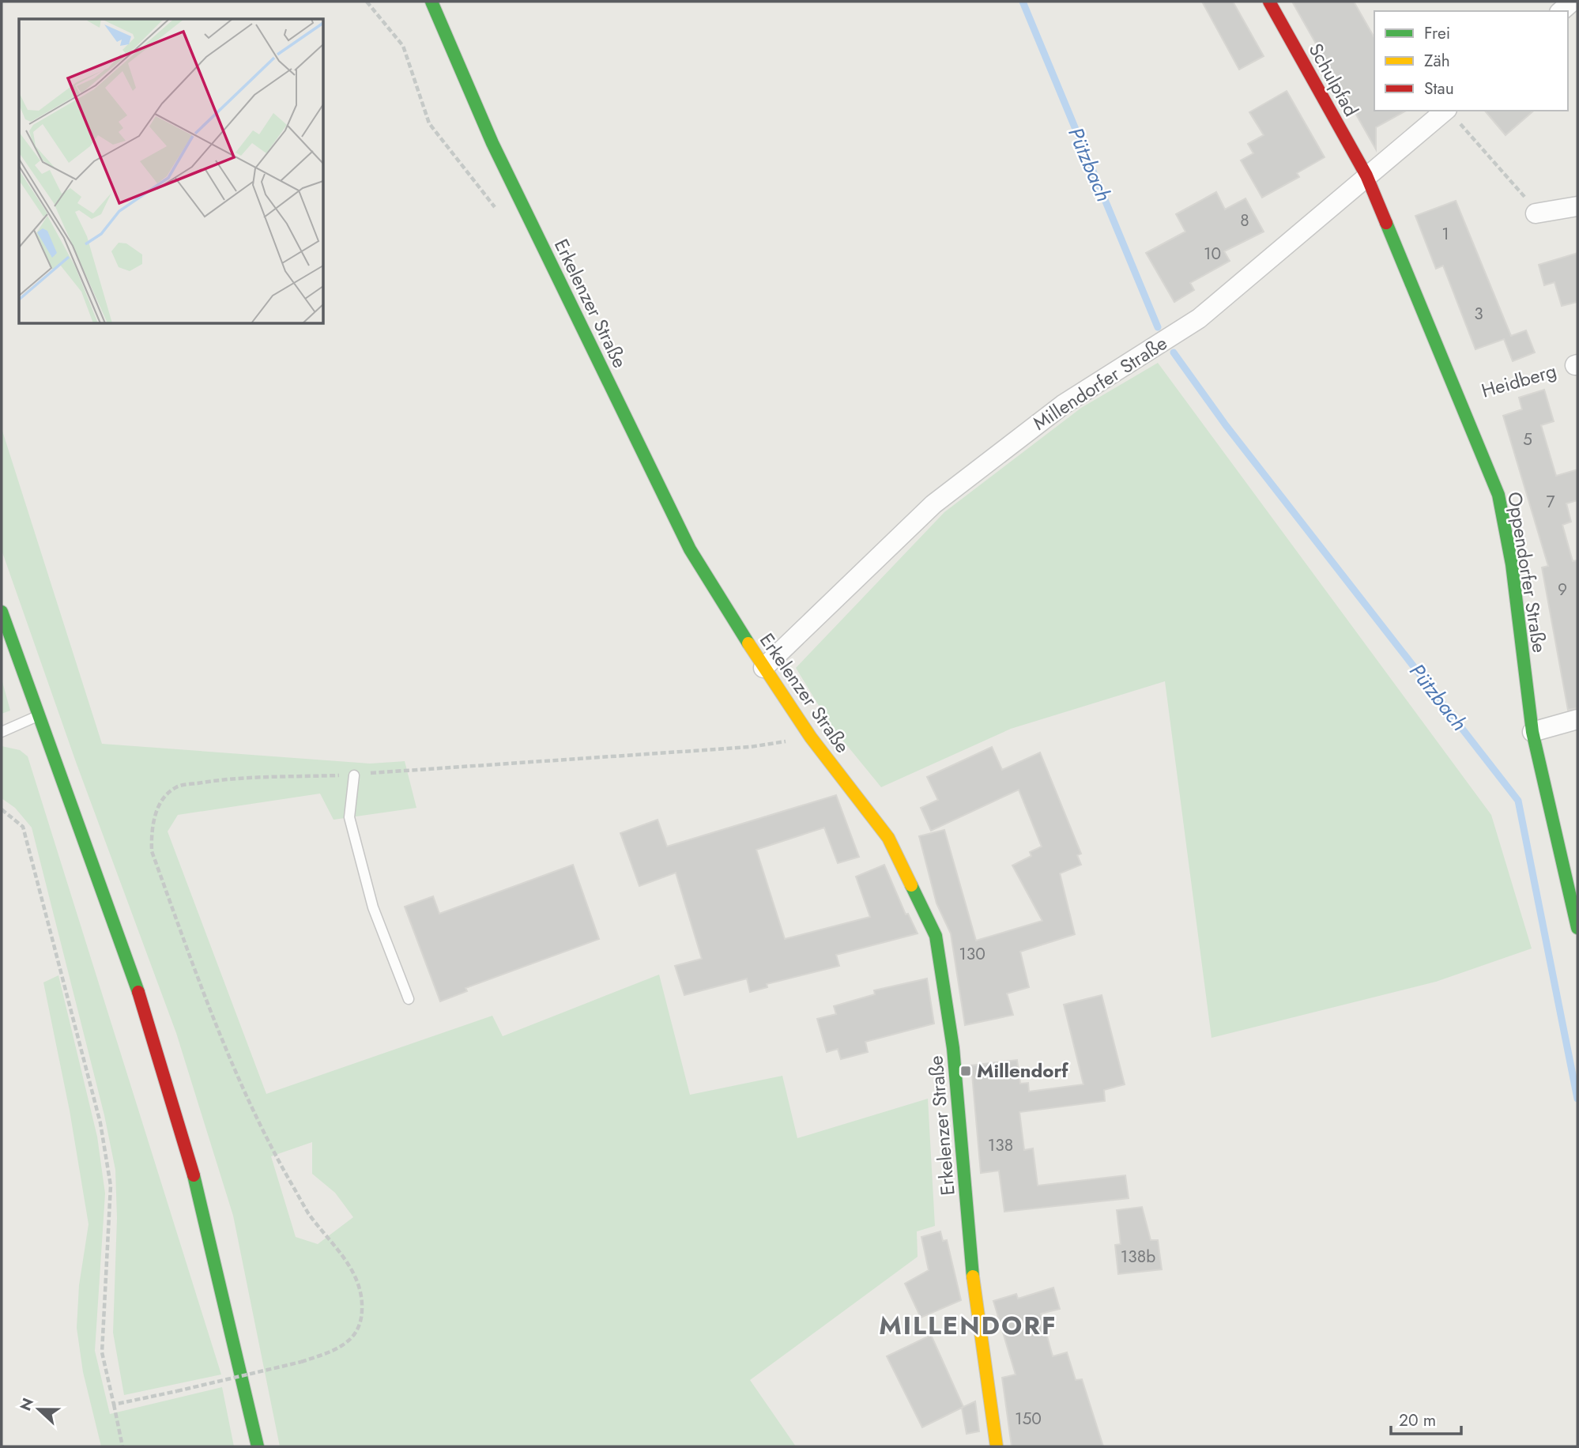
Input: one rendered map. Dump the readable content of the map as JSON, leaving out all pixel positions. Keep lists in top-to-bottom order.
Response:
{
  "streets": {
    "street": [
      "Schulpfad",
      "Erkelenzer Straße",
      "Millendorfer Straße",
      "Oppendorfer Straße"
    ],
    "path": ["Heidberg"]
  },
  "crossings": [
    ["Schulpfad", "Millendorfer Straße"],
    ["Schulpfad", "Oppendorfer Straße"],
    ["Erkelenzer Straße", "Millendorfer Straße"],
    ["Heidberg", "Oppendorfer Straße"],
    ["Millendorfer Straße", "Oppendorfer Straße"]
  ],
  "districts": ["MILLENDORF"],
  "water": ["Pützbach"],
  "places": {
    "transit": ["Millendorf"]
  },
  "house_numbers": [
    "8",
    "1",
    "10",
    "3",
    "5",
    "7",
    "9",
    "130",
    "138",
    "138b",
    "150"
  ],
  "legend": ["Frei", "Zäh", "Stau"],
  "scale_bar": "20 m",
  "north": "left"
}
